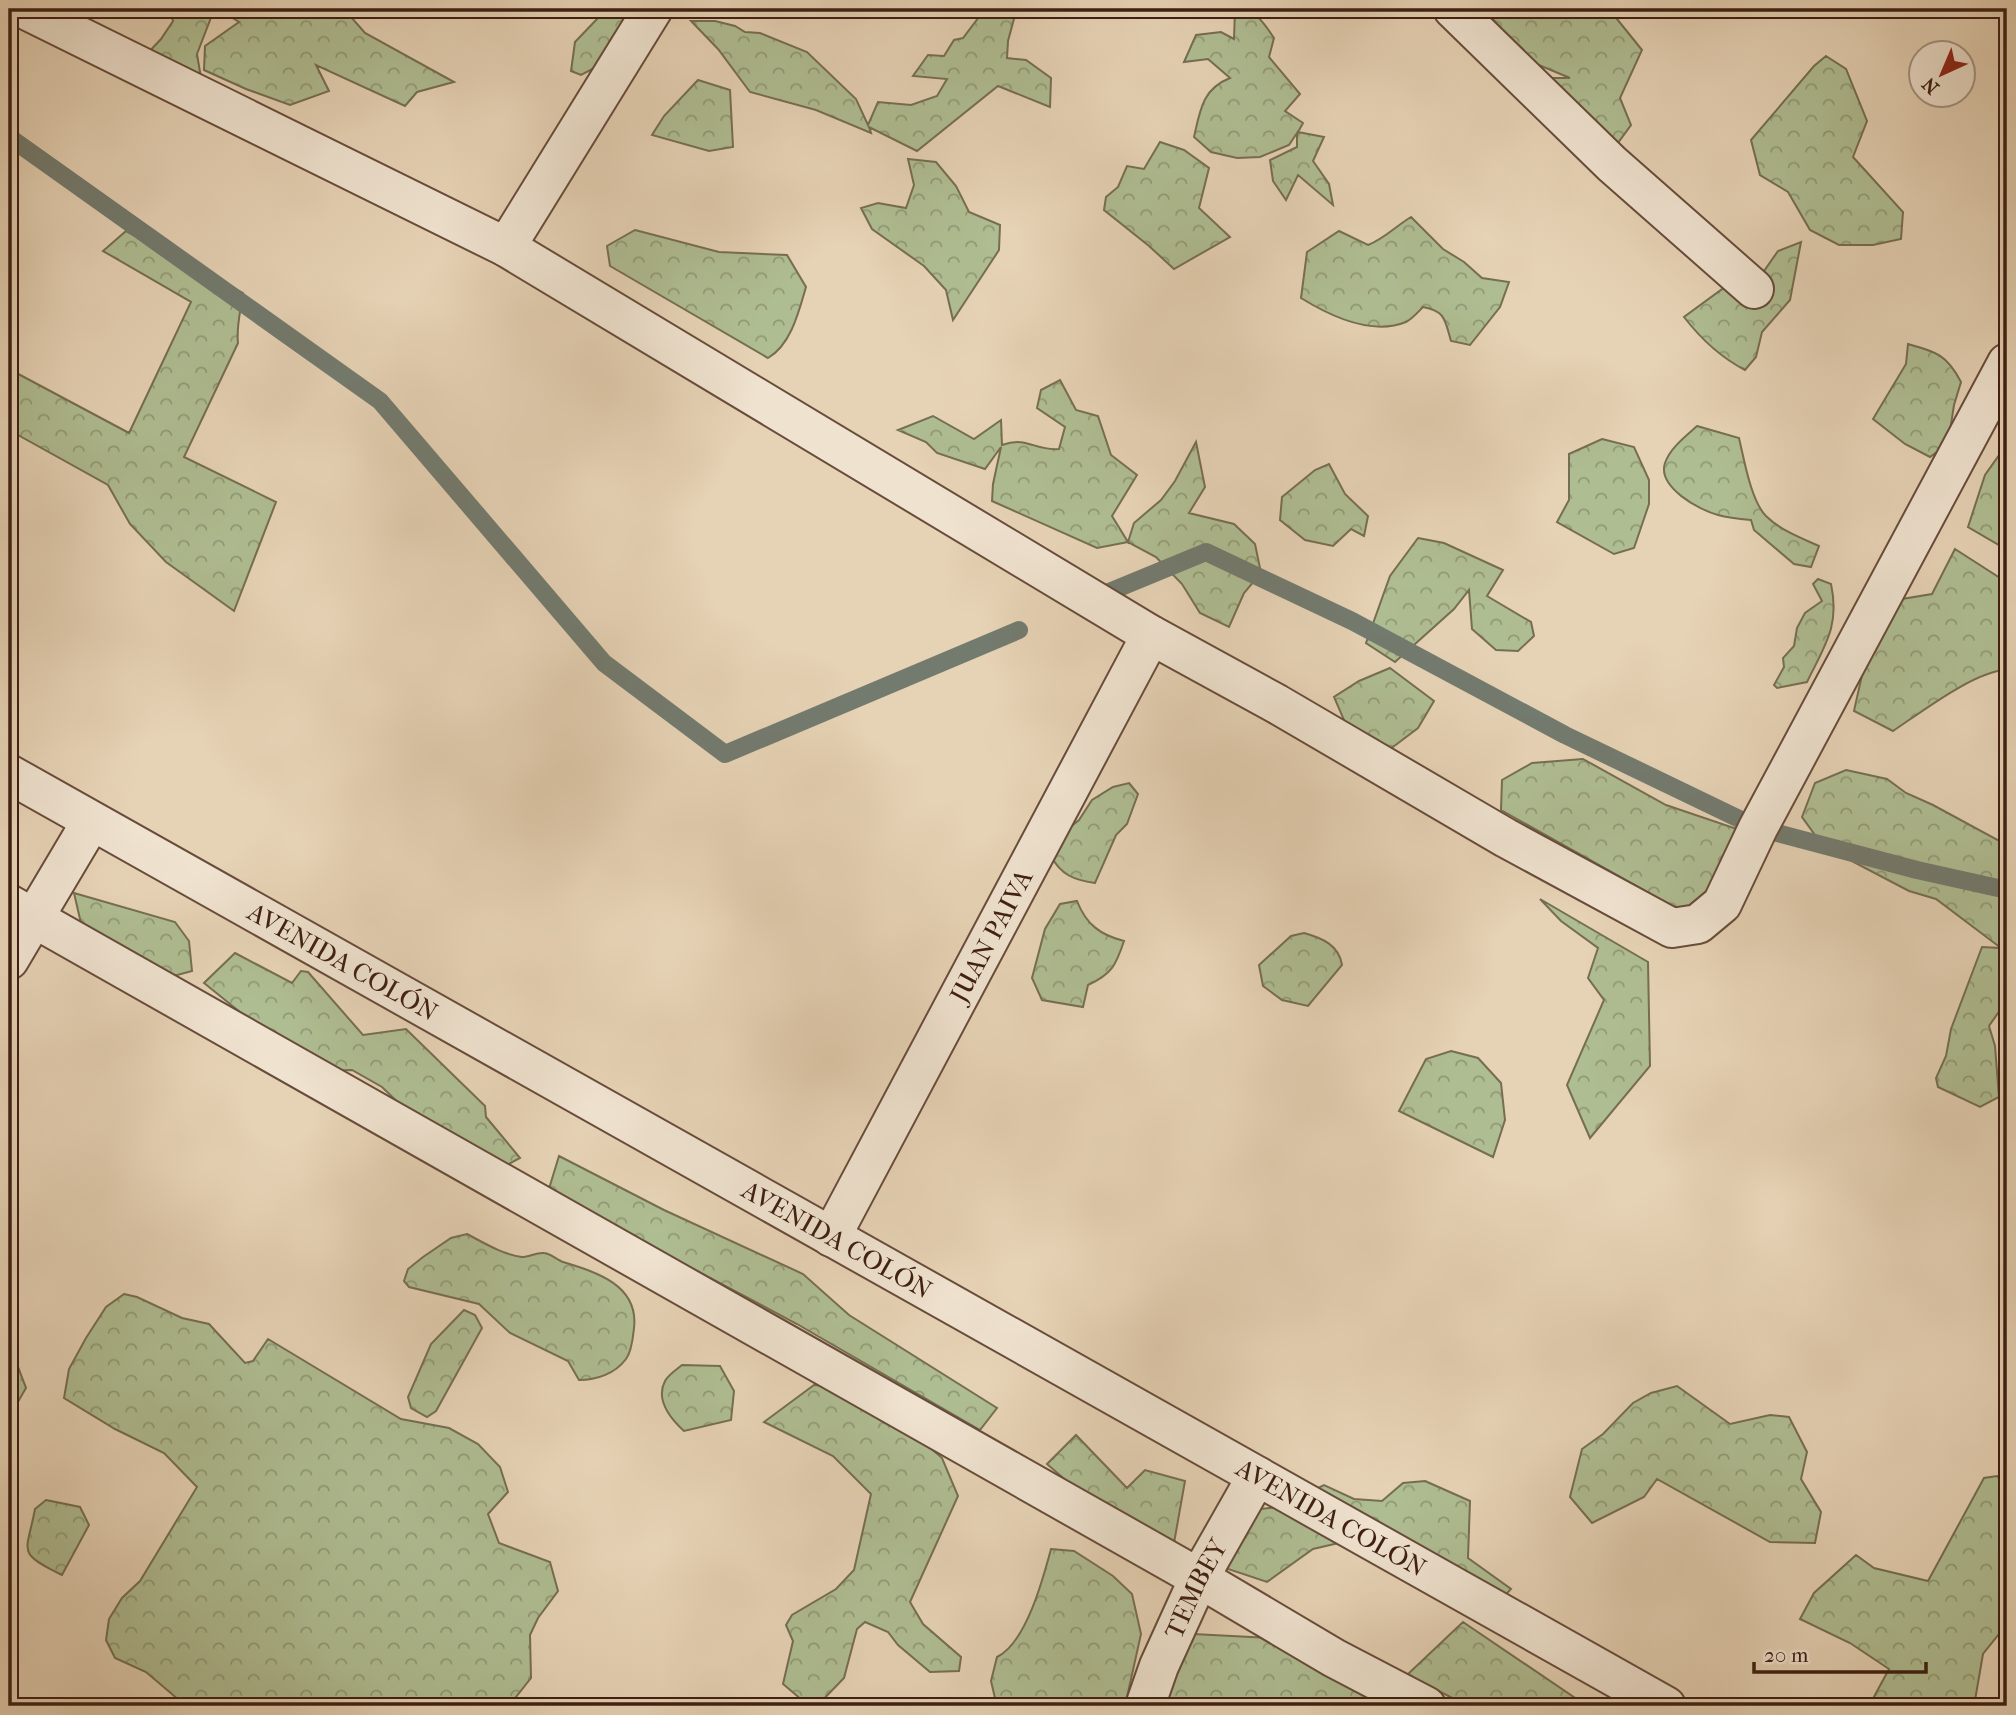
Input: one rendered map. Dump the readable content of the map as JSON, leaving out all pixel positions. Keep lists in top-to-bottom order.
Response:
{
  "streets": {
    "street": ["JUAN PAIVA", "AVENIDA COLÓN", "TEMBEY"]
  },
  "crossings": [
    ["JUAN PAIVA", "AVENIDA COLÓN"],
    ["AVENIDA COLÓN", "TEMBEY"]
  ],
  "scale_bar": "20 m",
  "north": "bottom left"
}
